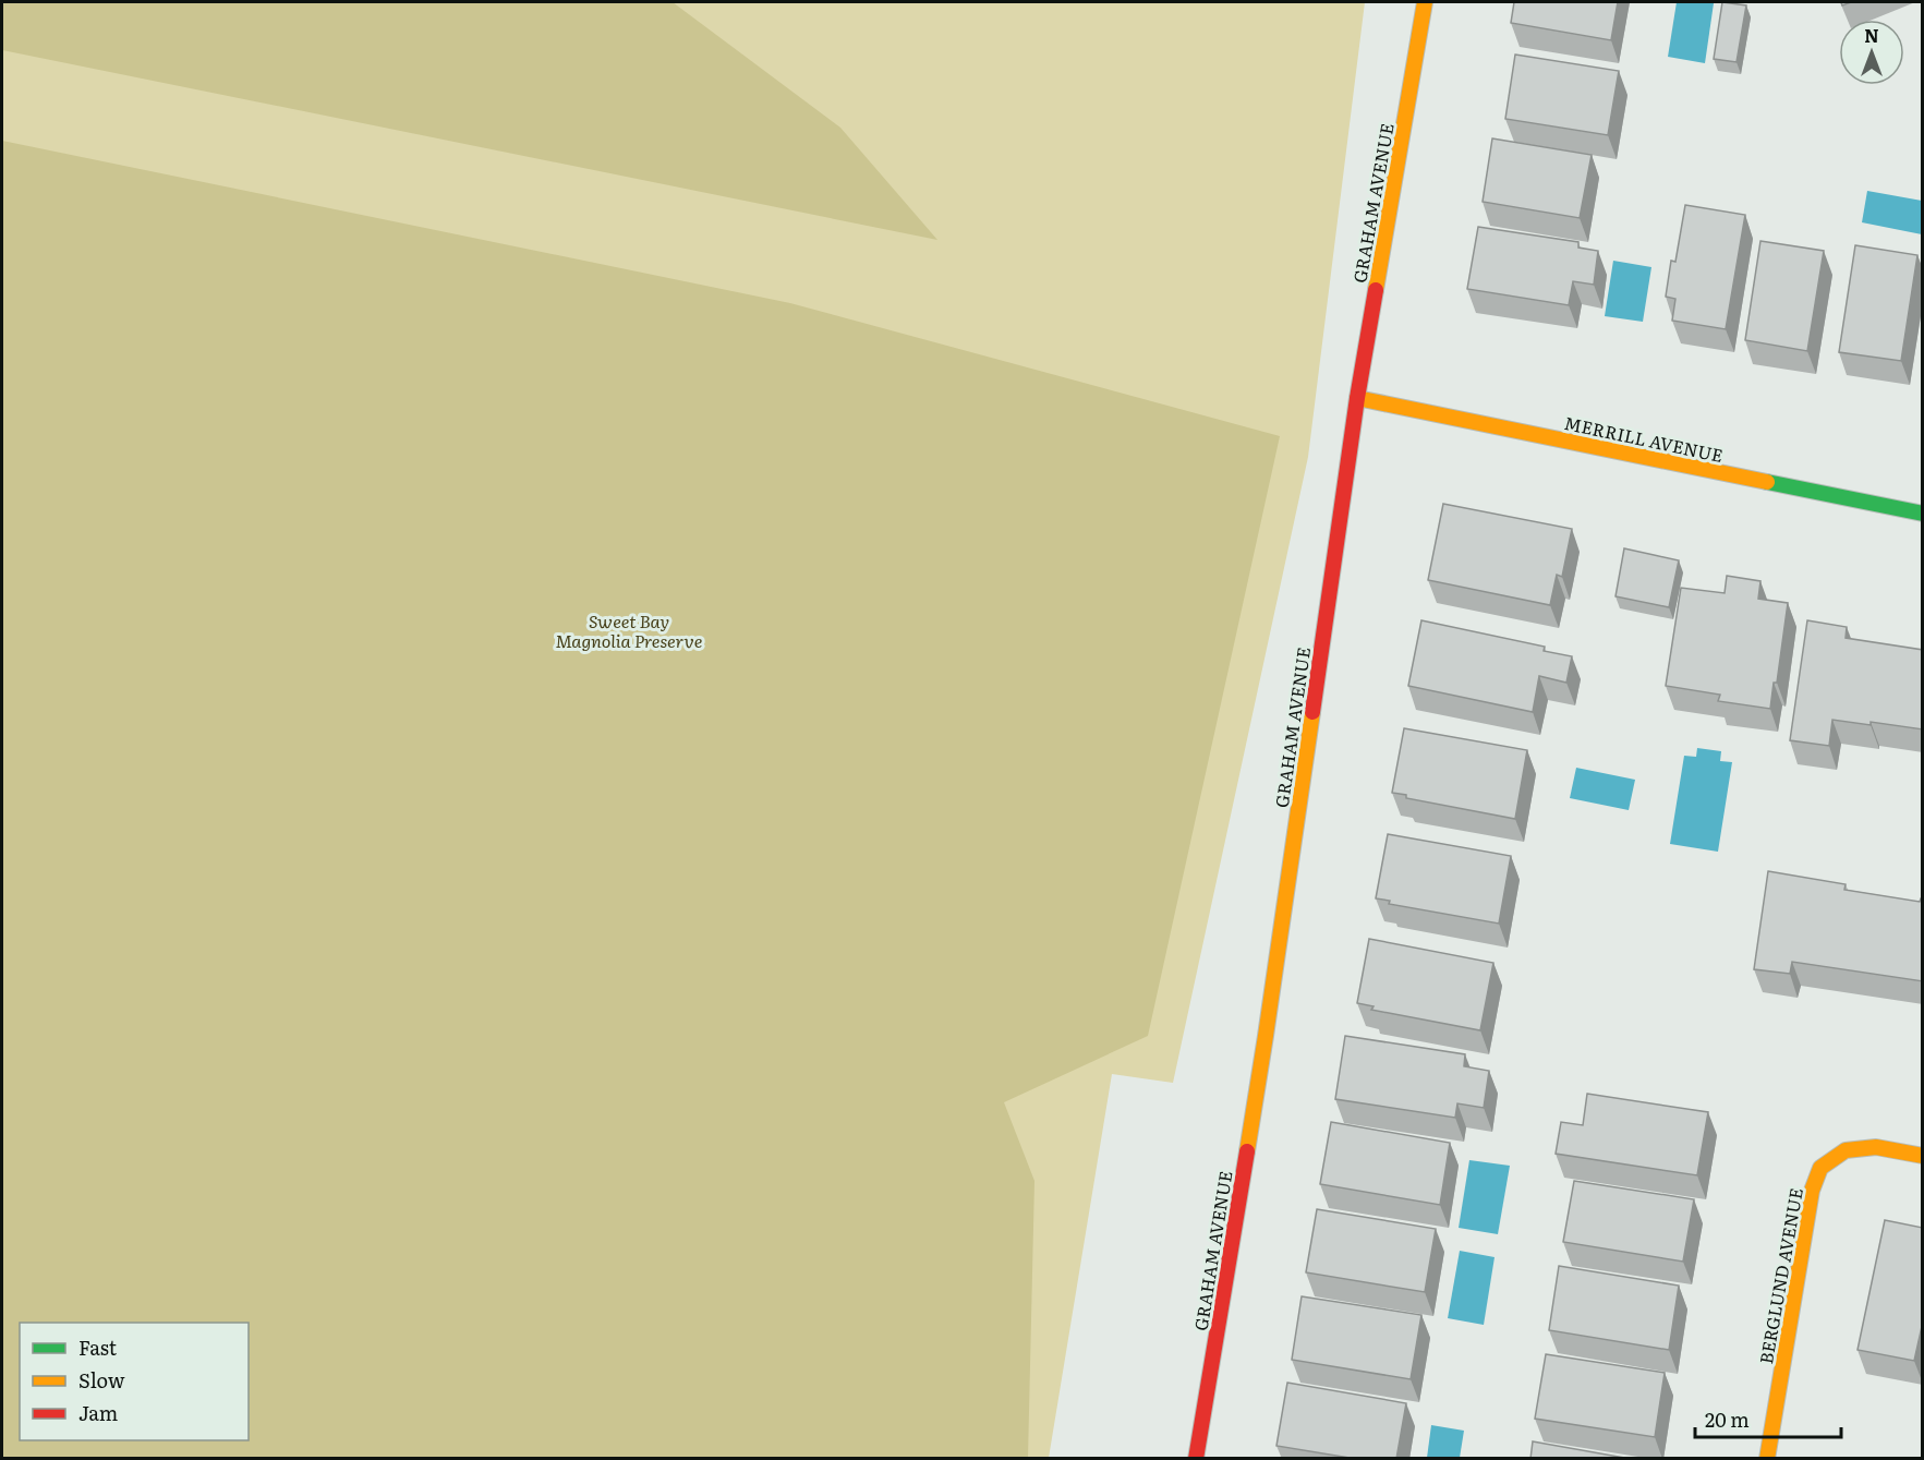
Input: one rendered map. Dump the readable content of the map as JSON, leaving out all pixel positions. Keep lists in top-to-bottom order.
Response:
{
  "streets": {
    "street": ["GRAHAM AVENUE", "MERRILL AVENUE", "BERGLUND AVENUE"]
  },
  "crossings": [
    ["GRAHAM AVENUE", "MERRILL AVENUE"]
  ],
  "parks": ["Sweet Bay Magnolia Preserve"],
  "legend": ["Fast", "Slow", "Jam"],
  "scale_bar": "20 m",
  "north": "top"
}
